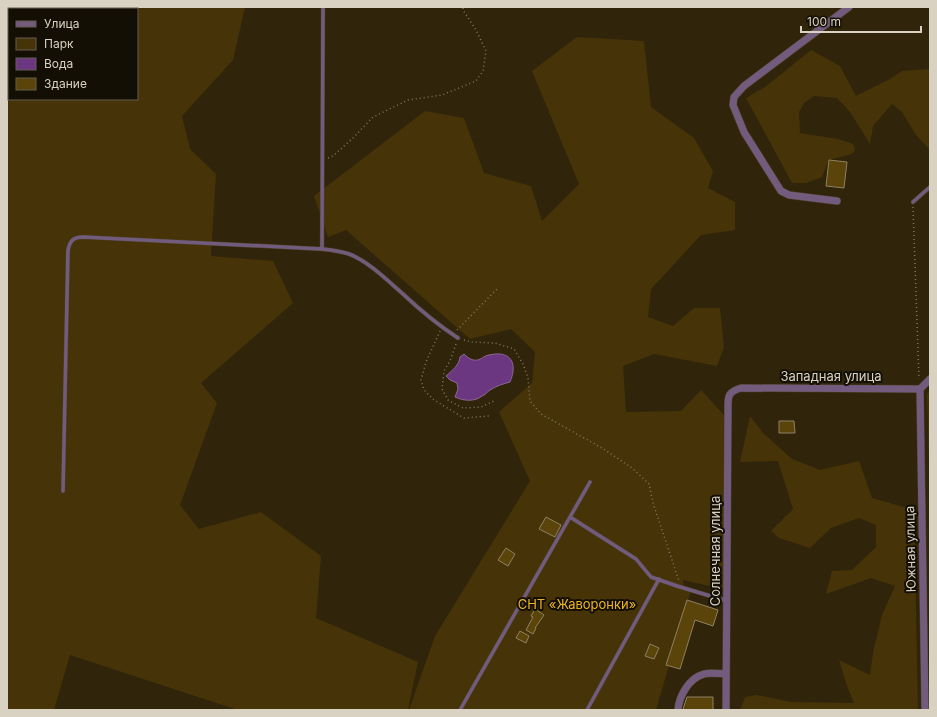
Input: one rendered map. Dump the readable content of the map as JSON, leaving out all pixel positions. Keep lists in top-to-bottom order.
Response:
{
  "streets": {
    "street": ["Западная улица", "Южная улица", "Солнечная улица"]
  },
  "crossings": [
    ["Западная улица", "Южная улица"],
    ["Западная улица", "Солнечная улица"]
  ],
  "parks": ["СНТ «Жаворонки»"],
  "legend": [
    "Улица",
    "Парк",
    "Вода",
    "Здание"
  ],
  "scale_bar": "100 m"
}
